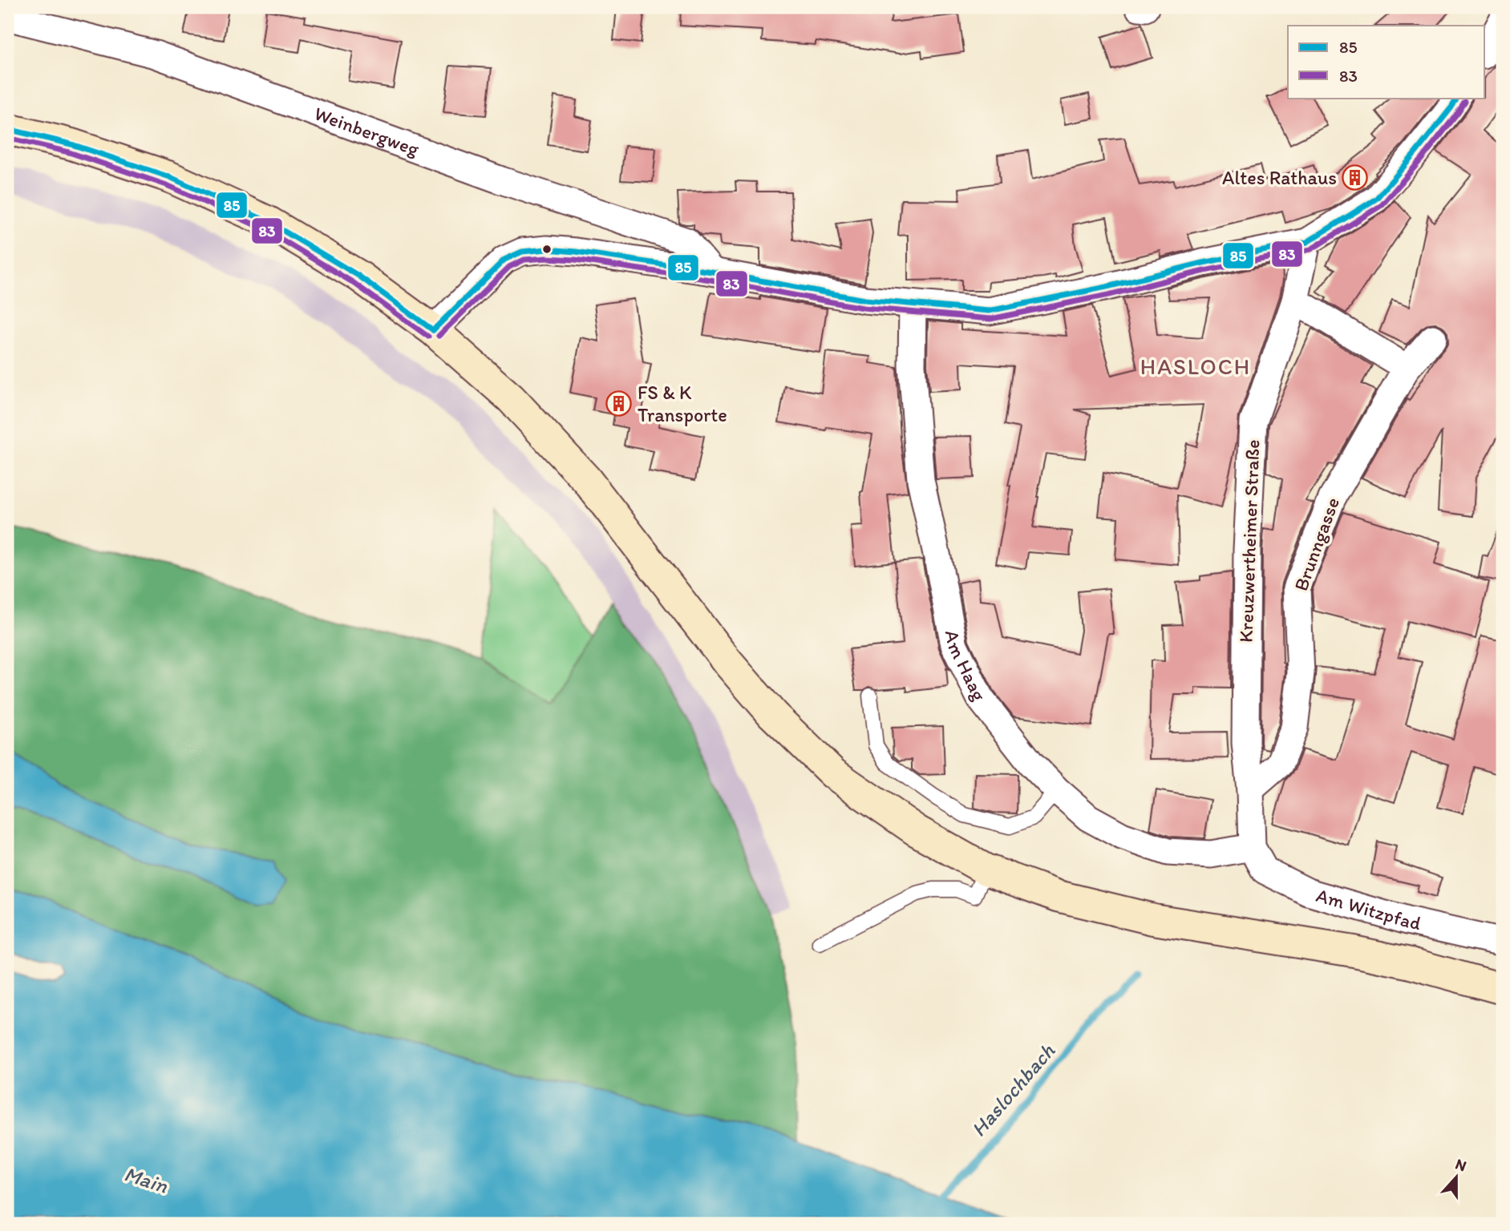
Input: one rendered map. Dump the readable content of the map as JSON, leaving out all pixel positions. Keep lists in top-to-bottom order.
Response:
{
  "streets": {
    "street": [
      "Weinbergweg",
      "Kreuzwertheimer Straße",
      "Brunngasse",
      "Am Haag",
      "Am Witzpfad"
    ]
  },
  "crossings": [
    ["Kreuzwertheimer Straße", "Brunngasse"],
    ["Kreuzwertheimer Straße", "Am Haag"],
    ["Kreuzwertheimer Straße", "Am Witzpfad"],
    ["Am Haag", "Am Witzpfad"]
  ],
  "districts": ["HASLOCH"],
  "water": ["Haslochbach", "Main"],
  "places": {
    "building": ["Altes Rathaus", "FS & K Transporte"]
  },
  "lines": ["transit line 85", "transit line 83"],
  "legend": ["85", "83"],
  "north": "top"
}
